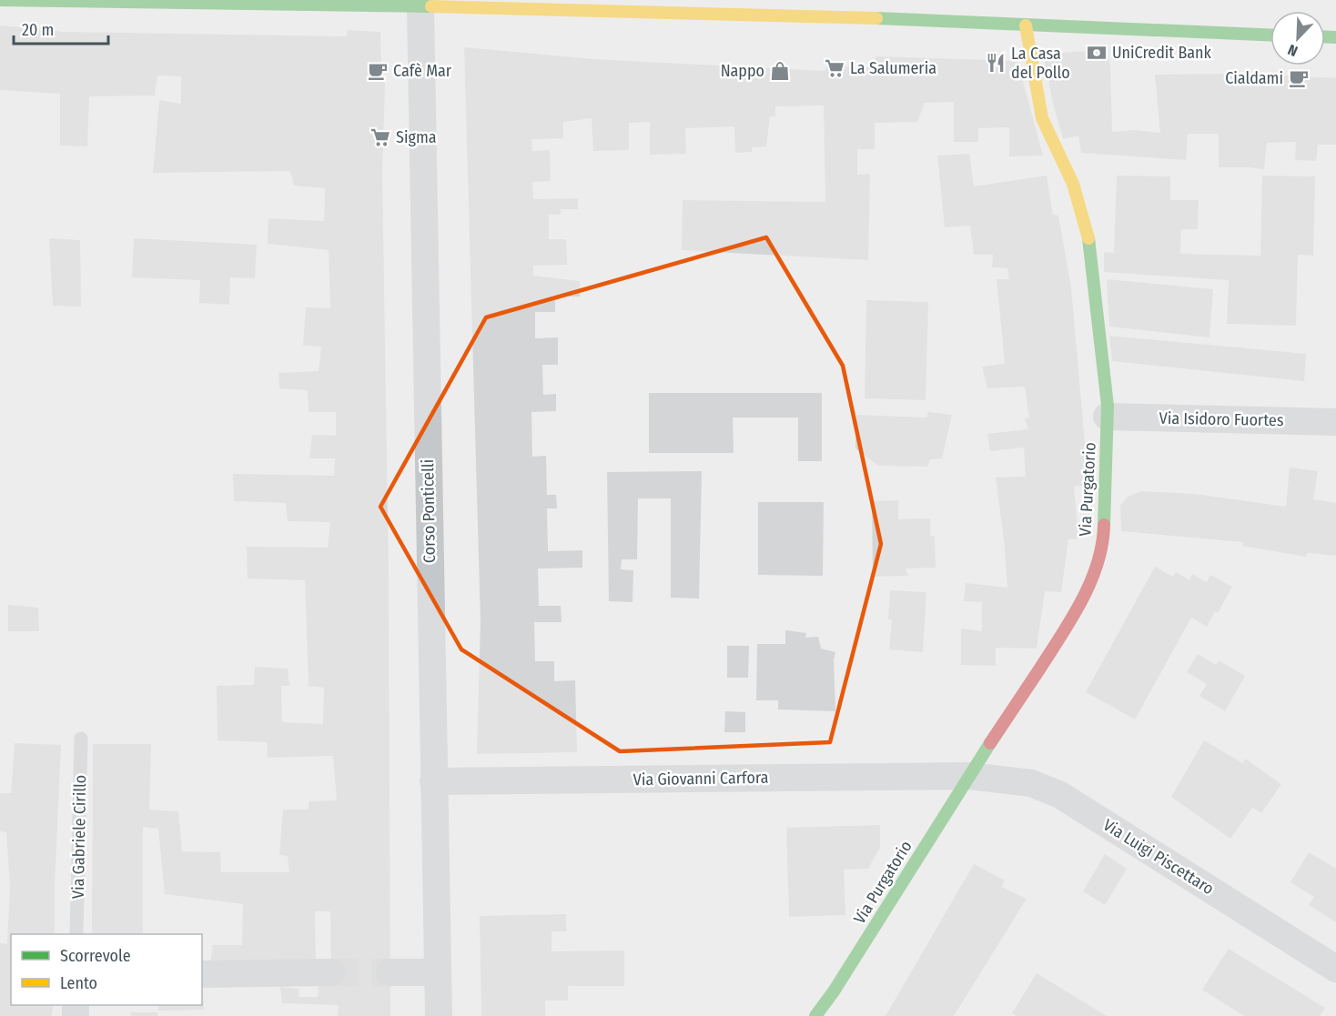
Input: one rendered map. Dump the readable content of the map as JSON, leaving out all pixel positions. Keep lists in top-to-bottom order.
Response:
{
  "streets": {
    "street": [
      "Via Isidoro Fuortes",
      "Via Purgatorio",
      "Corso Ponticelli",
      "Via Giovanni Carfora",
      "Via Luigi Piscettaro"
    ],
    "lane": ["Via Gabriele Cirillo"]
  },
  "crossings": [
    ["Via Isidoro Fuortes", "Via Purgatorio"],
    ["Via Purgatorio", "Via Giovanni Carfora"],
    ["Via Purgatorio", "Via Luigi Piscettaro"],
    ["Corso Ponticelli", "Via Giovanni Carfora"],
    ["Via Giovanni Carfora", "Via Luigi Piscettaro"]
  ],
  "places": {
    "bank": ["UniCredit Bank"],
    "restaurant": ["La Casa del Pollo"],
    "supermarket": ["La Salumeria", "Sigma"],
    "cafe": ["Cafè Mar", "Cialdami"],
    "shop": ["Nappo"]
  },
  "legend": ["Scorrevole", "Lento"],
  "scale_bar": "20 m",
  "north": "bottom left"
}
